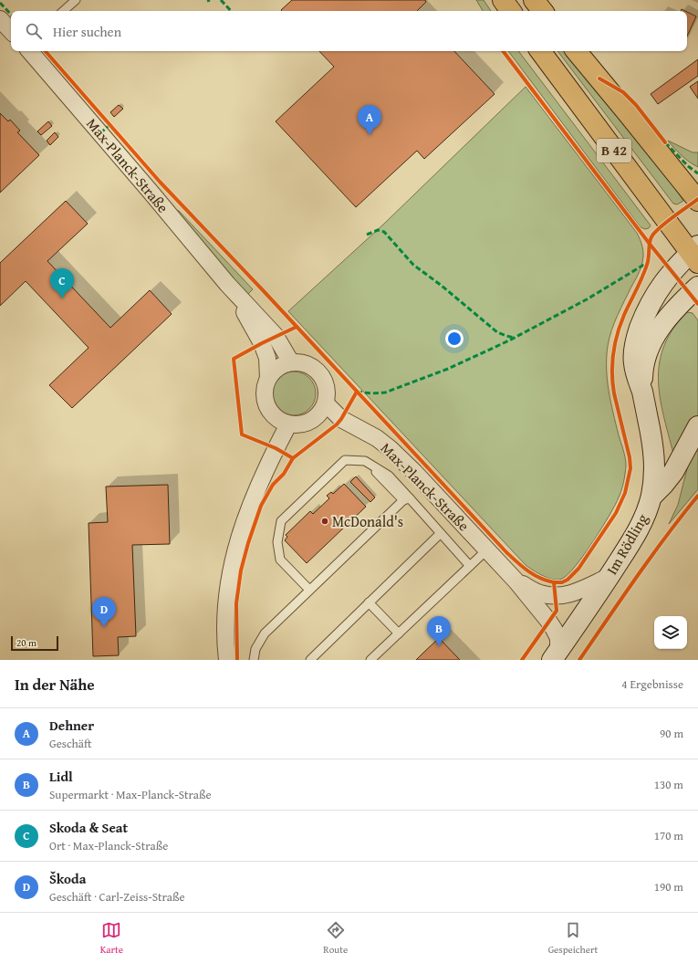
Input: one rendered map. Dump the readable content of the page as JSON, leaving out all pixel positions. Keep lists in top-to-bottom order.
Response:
{
  "streets": {
    "main road": ["B 42"],
    "street": ["Max-Planck-Straße", "Im Rödling"]
  },
  "crossings": [
    ["B 42", "Im Rödling"],
    ["Max-Planck-Straße", "Im Rödling"]
  ],
  "places": ["McDonald's"],
  "scale_bar": "20 m",
  "page": {
    "search": "Hier suchen",
    "pins": [
      "A",
      "C",
      "D",
      "B"
    ],
    "scale": "20 m",
    "heading": ["In der Nähe", "4 Ergebnisse"],
    "list": [
      {
        "mark": "A",
        "name": "Dehner",
        "note": "Geschäft",
        "value": "90 m"
      },
      {
        "mark": "B",
        "name": "Lidl",
        "note": "Supermarkt · Max-Planck-Straße",
        "value": "130 m"
      },
      {
        "mark": "C",
        "name": "Skoda & Seat",
        "note": "Ort · Max-Planck-Straße",
        "value": "170 m"
      },
      {
        "mark": "D",
        "name": "Škoda",
        "note": "Geschäft · Carl-Zeiss-Straße",
        "value": "190 m"
      }
    ],
    "nav": ["Karte", "Route", "Gespeichert"]
  }
}
